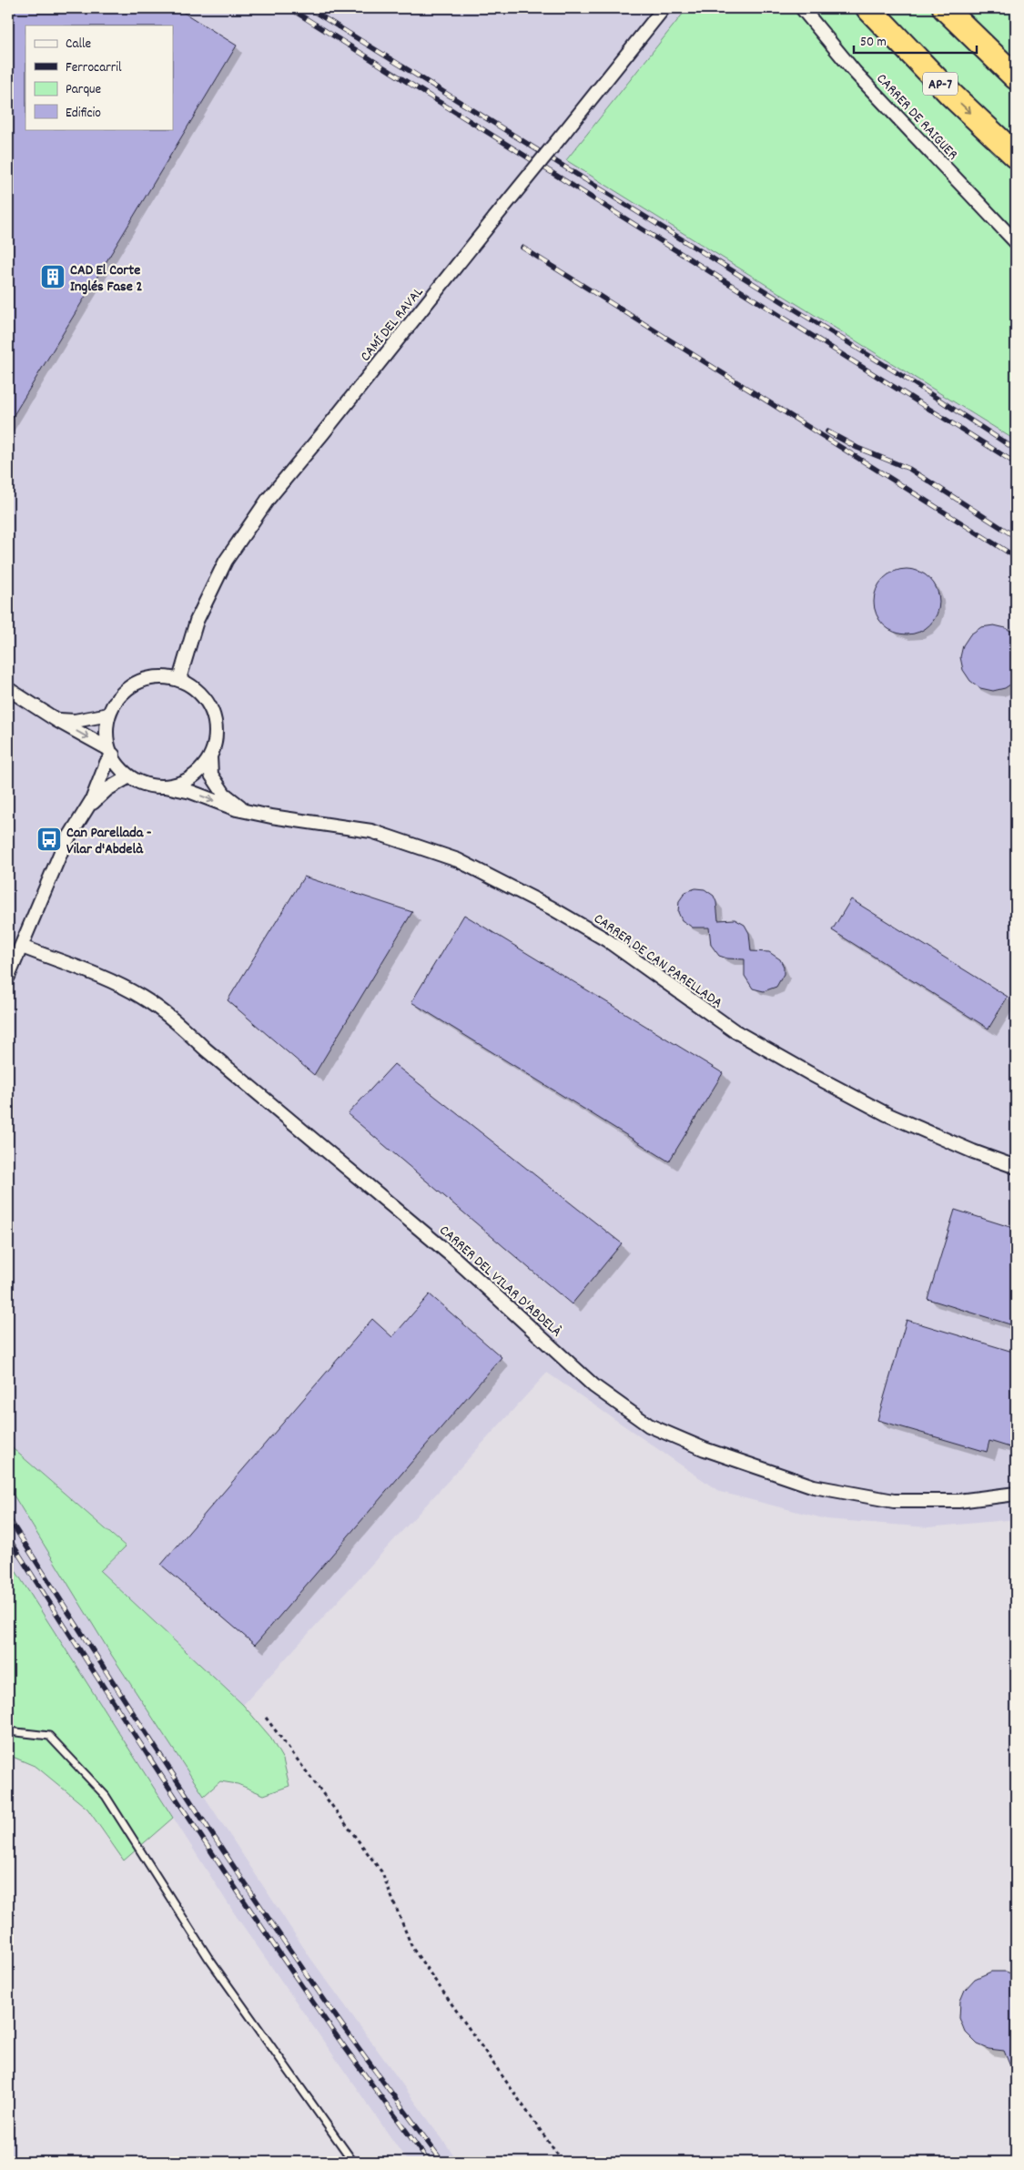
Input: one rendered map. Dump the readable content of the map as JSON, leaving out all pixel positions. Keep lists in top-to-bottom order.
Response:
{
  "streets": {
    "highway": ["AP-7"],
    "street": [
      "CARRER DE RAIGUER",
      "CAMÍ DEL RAVAL",
      "CARRER DE CAN PARELLADA",
      "CARRER DEL VILAR D'ABDELÀ"
    ]
  },
  "crossings": [
    ["CAMÍ DEL RAVAL", "CARRER DE CAN PARELLADA"]
  ],
  "places": {
    "building": ["CAD El Corte Inglés Fase 2"],
    "bus stop": ["Can Parellada - Vilar d'Abdelà"]
  },
  "legend": [
    "Calle",
    "Ferrocarril",
    "Parque",
    "Edificio"
  ],
  "scale_bar": "50 m"
}
